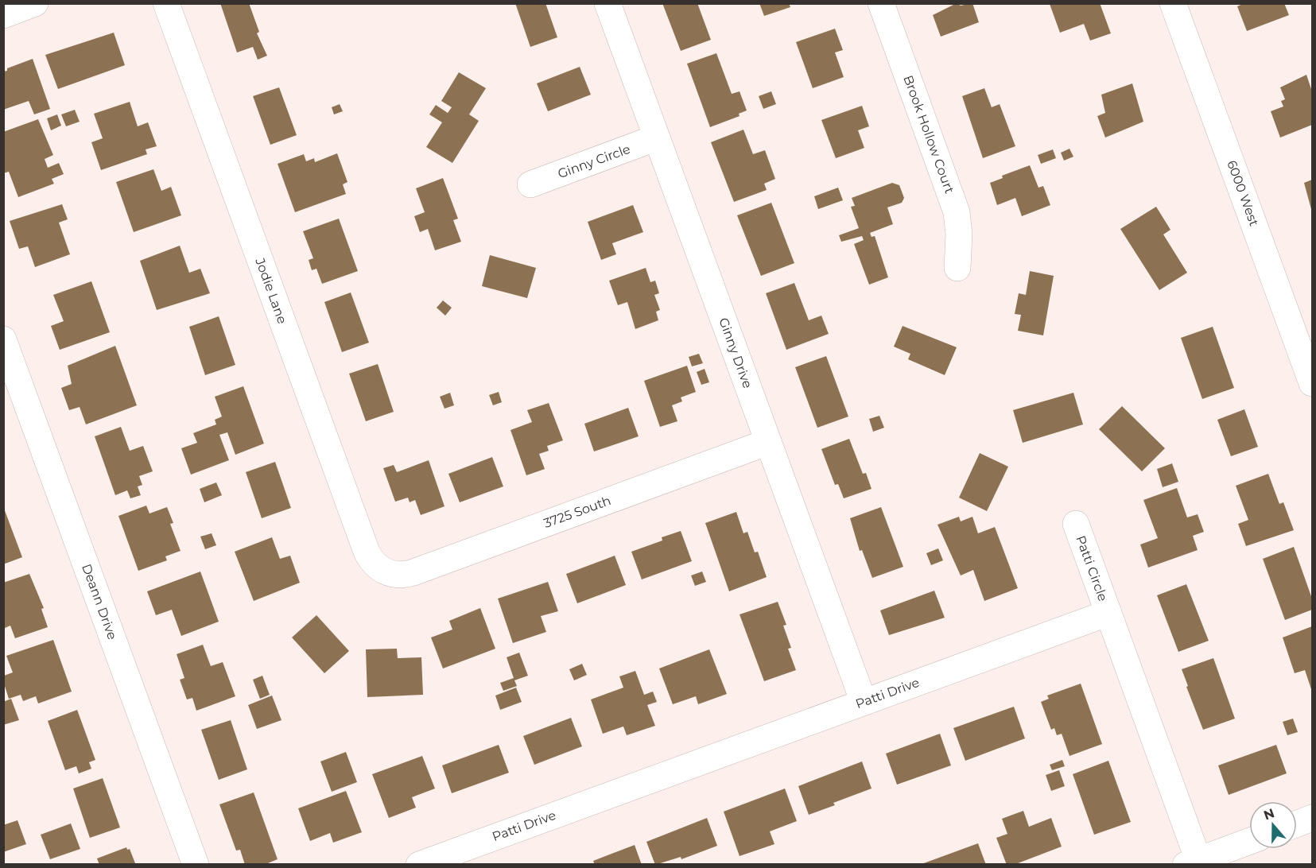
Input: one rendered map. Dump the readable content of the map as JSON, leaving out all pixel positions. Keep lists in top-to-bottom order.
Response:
{
  "streets": {
    "street": [
      "Brook Hollow Court",
      "Ginny Circle",
      "6000 West",
      "Jodie Lane",
      "Ginny Drive",
      "3725 South",
      "Patti Circle",
      "Deann Drive",
      "Patti Drive"
    ]
  },
  "crossings": [
    ["Ginny Circle", "Ginny Drive"],
    ["Jodie Lane", "3725 South"],
    ["Ginny Drive", "3725 South"],
    ["Ginny Drive", "Patti Drive"],
    ["Patti Circle", "Patti Drive"]
  ],
  "north": "top"
}
